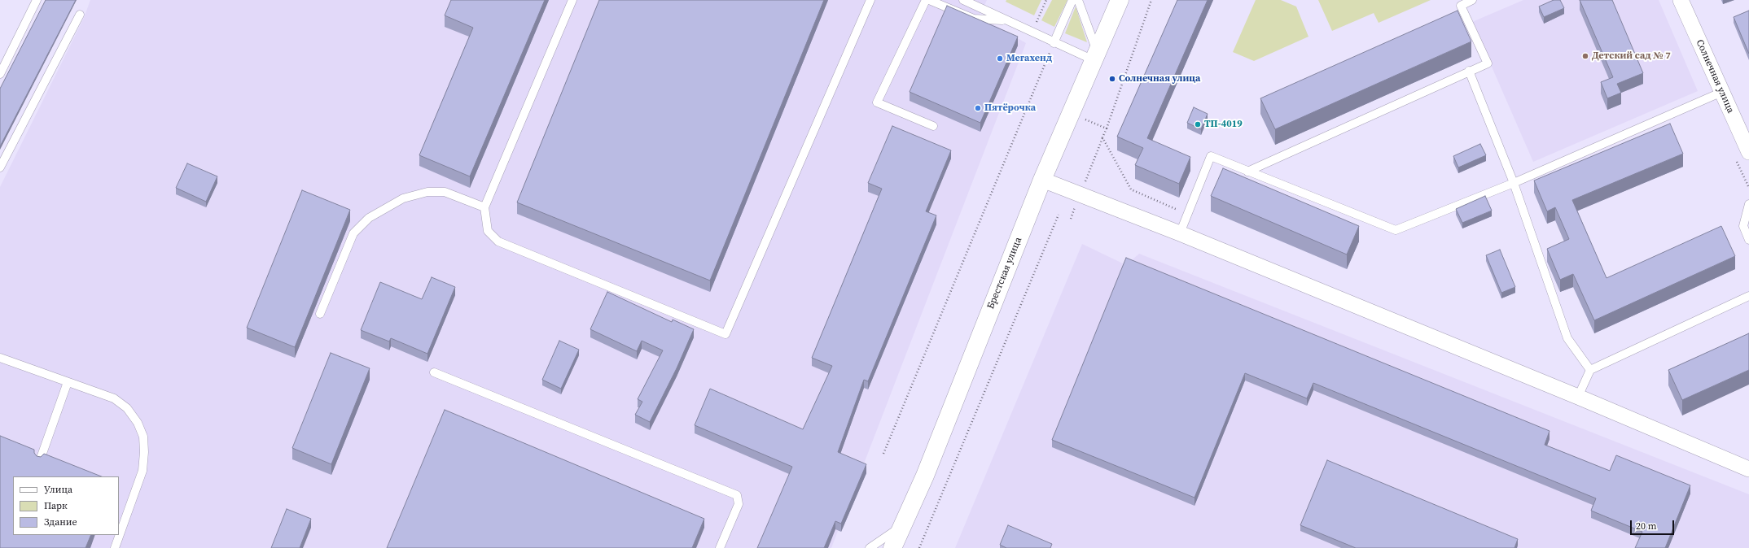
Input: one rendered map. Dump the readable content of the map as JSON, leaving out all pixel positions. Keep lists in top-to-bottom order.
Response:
{
  "streets": {
    "street": ["Солнечная улица", "Брестская улица"]
  },
  "places": [
    "Детский сад № 7",
    "Мегахенд",
    "Солнечная улица",
    "Пятёрочка",
    "ТП-4019"
  ],
  "legend": ["Улица", "Парк", "Здание"],
  "scale_bar": "20 m"
}
